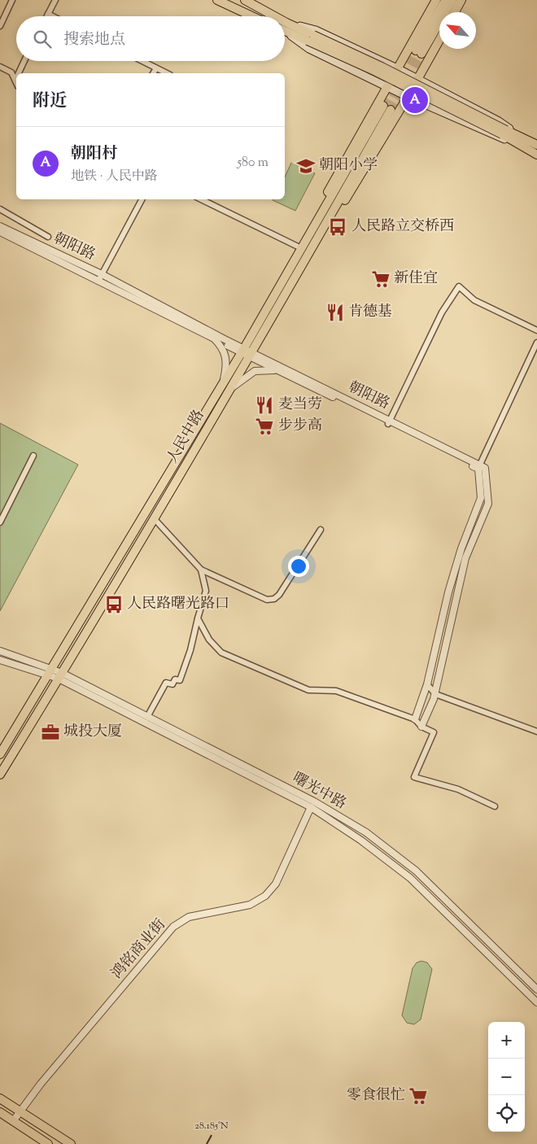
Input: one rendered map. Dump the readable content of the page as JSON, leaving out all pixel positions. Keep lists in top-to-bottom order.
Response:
{
  "streets": {
    "main road": ["人民中路"],
    "street": ["朝阳路", "曙光中路", "鸿铭商业街"]
  },
  "crossings": [
    ["朝阳路", "人民中路"],
    ["人民中路", "曙光中路"],
    ["曙光中路", "鸿铭商业街"]
  ],
  "places": {
    "school or university": ["朝阳小学"],
    "bus stop": ["人民路立交桥西", "人民路曙光路口"],
    "supermarket": ["新佳宜", "步步高", "零食很忙"],
    "restaurant": ["肯德基", "麦当劳"],
    "office": ["城投大厦"]
  },
  "north": "top left",
  "page": {
    "search": "搜索地点",
    "heading": "附近",
    "pins": "A",
    "list": [
      {
        "mark": "A",
        "name": "朝阳村",
        "note": "地铁 · 人民中路",
        "value": "580 m"
      }
    ],
    "map_buttons": ["+", "−"]
  },
  "coordinates": ["28.185°N"]
}
